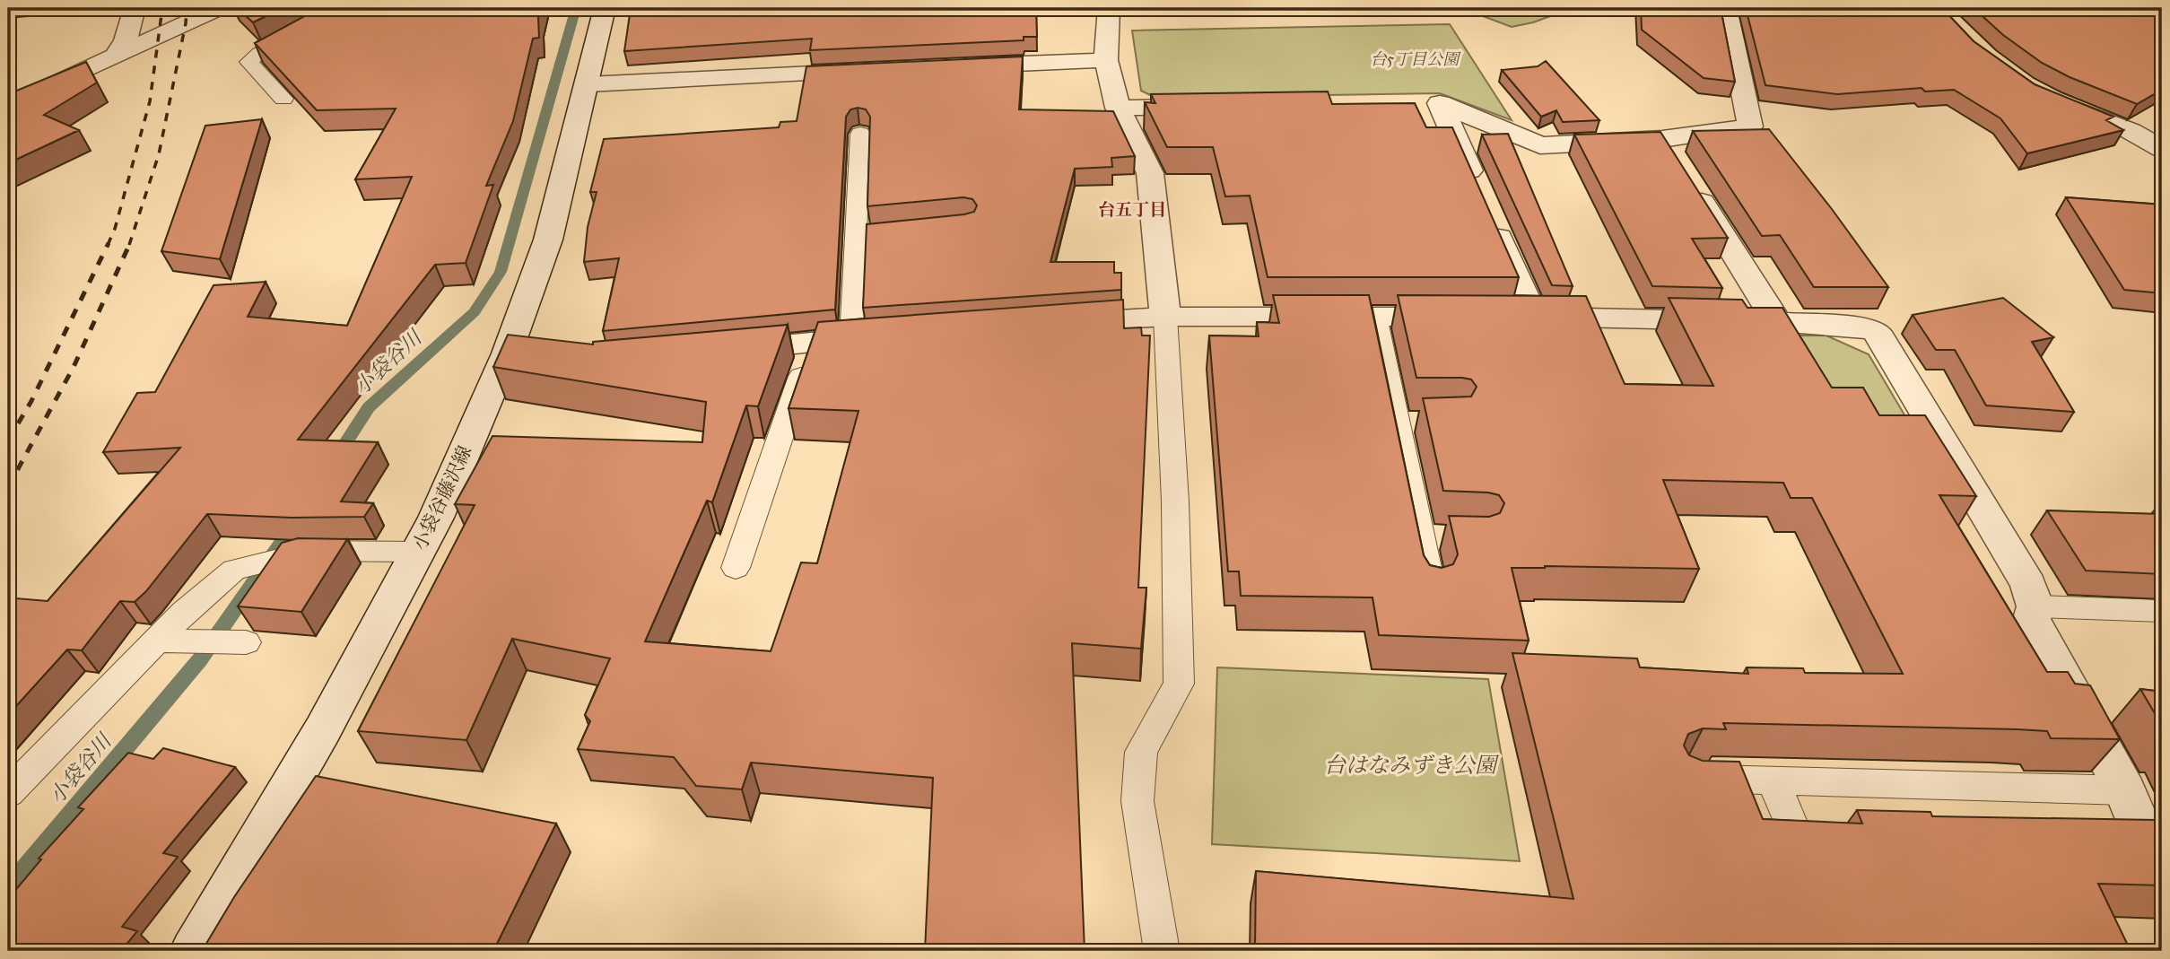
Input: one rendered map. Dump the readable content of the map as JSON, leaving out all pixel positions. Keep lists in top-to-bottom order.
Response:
{
  "streets": {
    "street": ["小袋谷藤沢線"]
  },
  "districts": ["台五丁目"],
  "water": ["小袋谷川"],
  "parks": ["台5丁目公園", "台はなみずき公園"]
}
